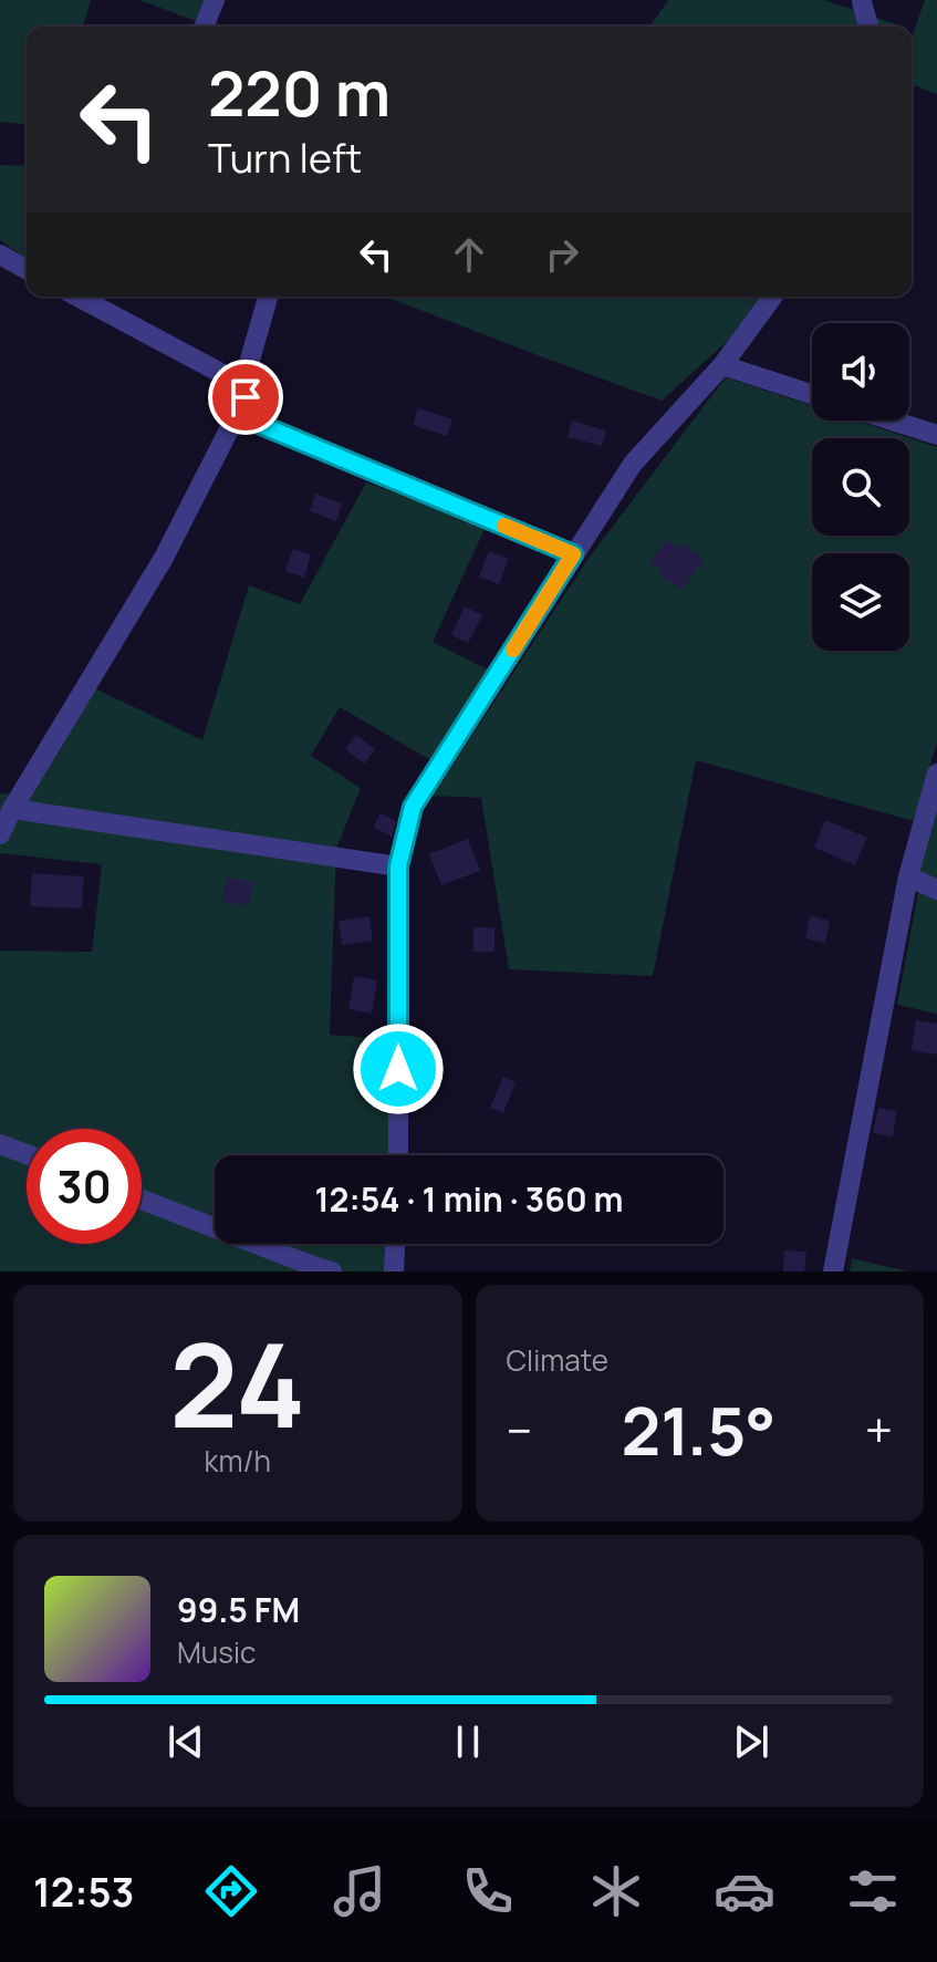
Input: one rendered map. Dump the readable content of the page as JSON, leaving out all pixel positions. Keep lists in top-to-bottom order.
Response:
{
  "page": {
    "turn": ["220 m", "Turn left"],
    "limit": "30",
    "trip": "12:54 · 1 min · 360 m",
    "tile": [
      ["24", "km/h"],
      "Climate"
    ],
    "heat": ["−", "21.5°", "+"],
    "song": ["99.5 FM", "Music"],
    "tabs": "12:53"
  }
}
